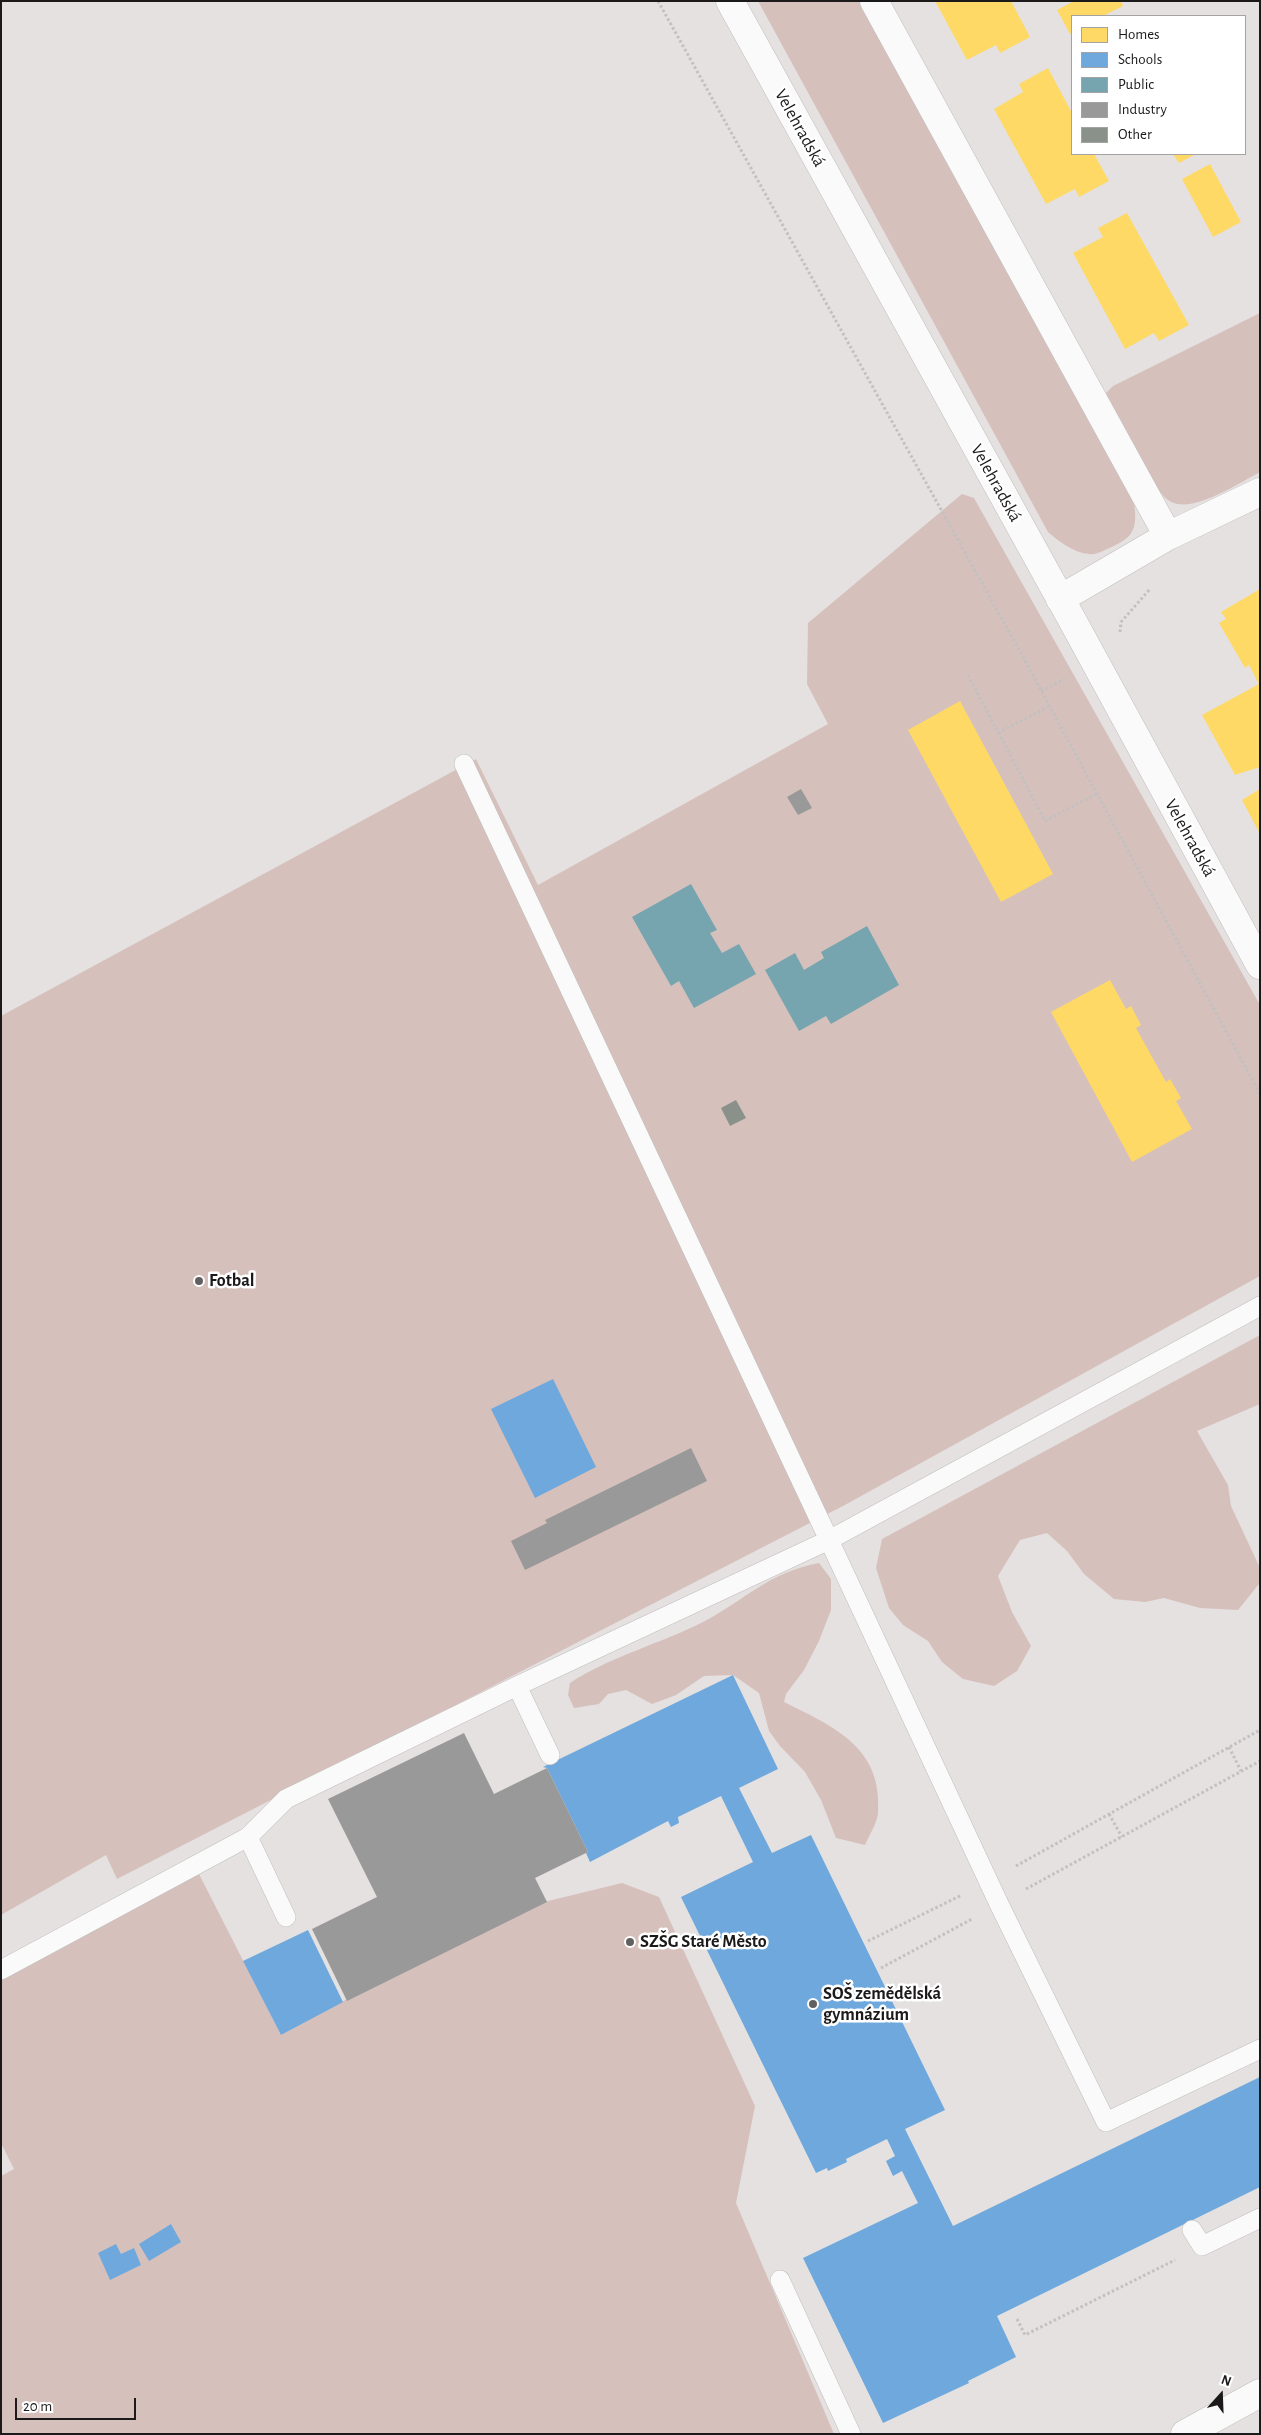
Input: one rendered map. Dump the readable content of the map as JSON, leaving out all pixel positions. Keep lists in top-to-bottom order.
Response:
{
  "streets": {
    "street": ["Velehradská"]
  },
  "places": ["Fotbal", "SZŠG Staré Město", "SOŠ zemědělská gymnázium"],
  "legend": [
    "Homes",
    "Schools",
    "Public",
    "Industry",
    "Other"
  ],
  "scale_bar": "20 m",
  "north": "top"
}
